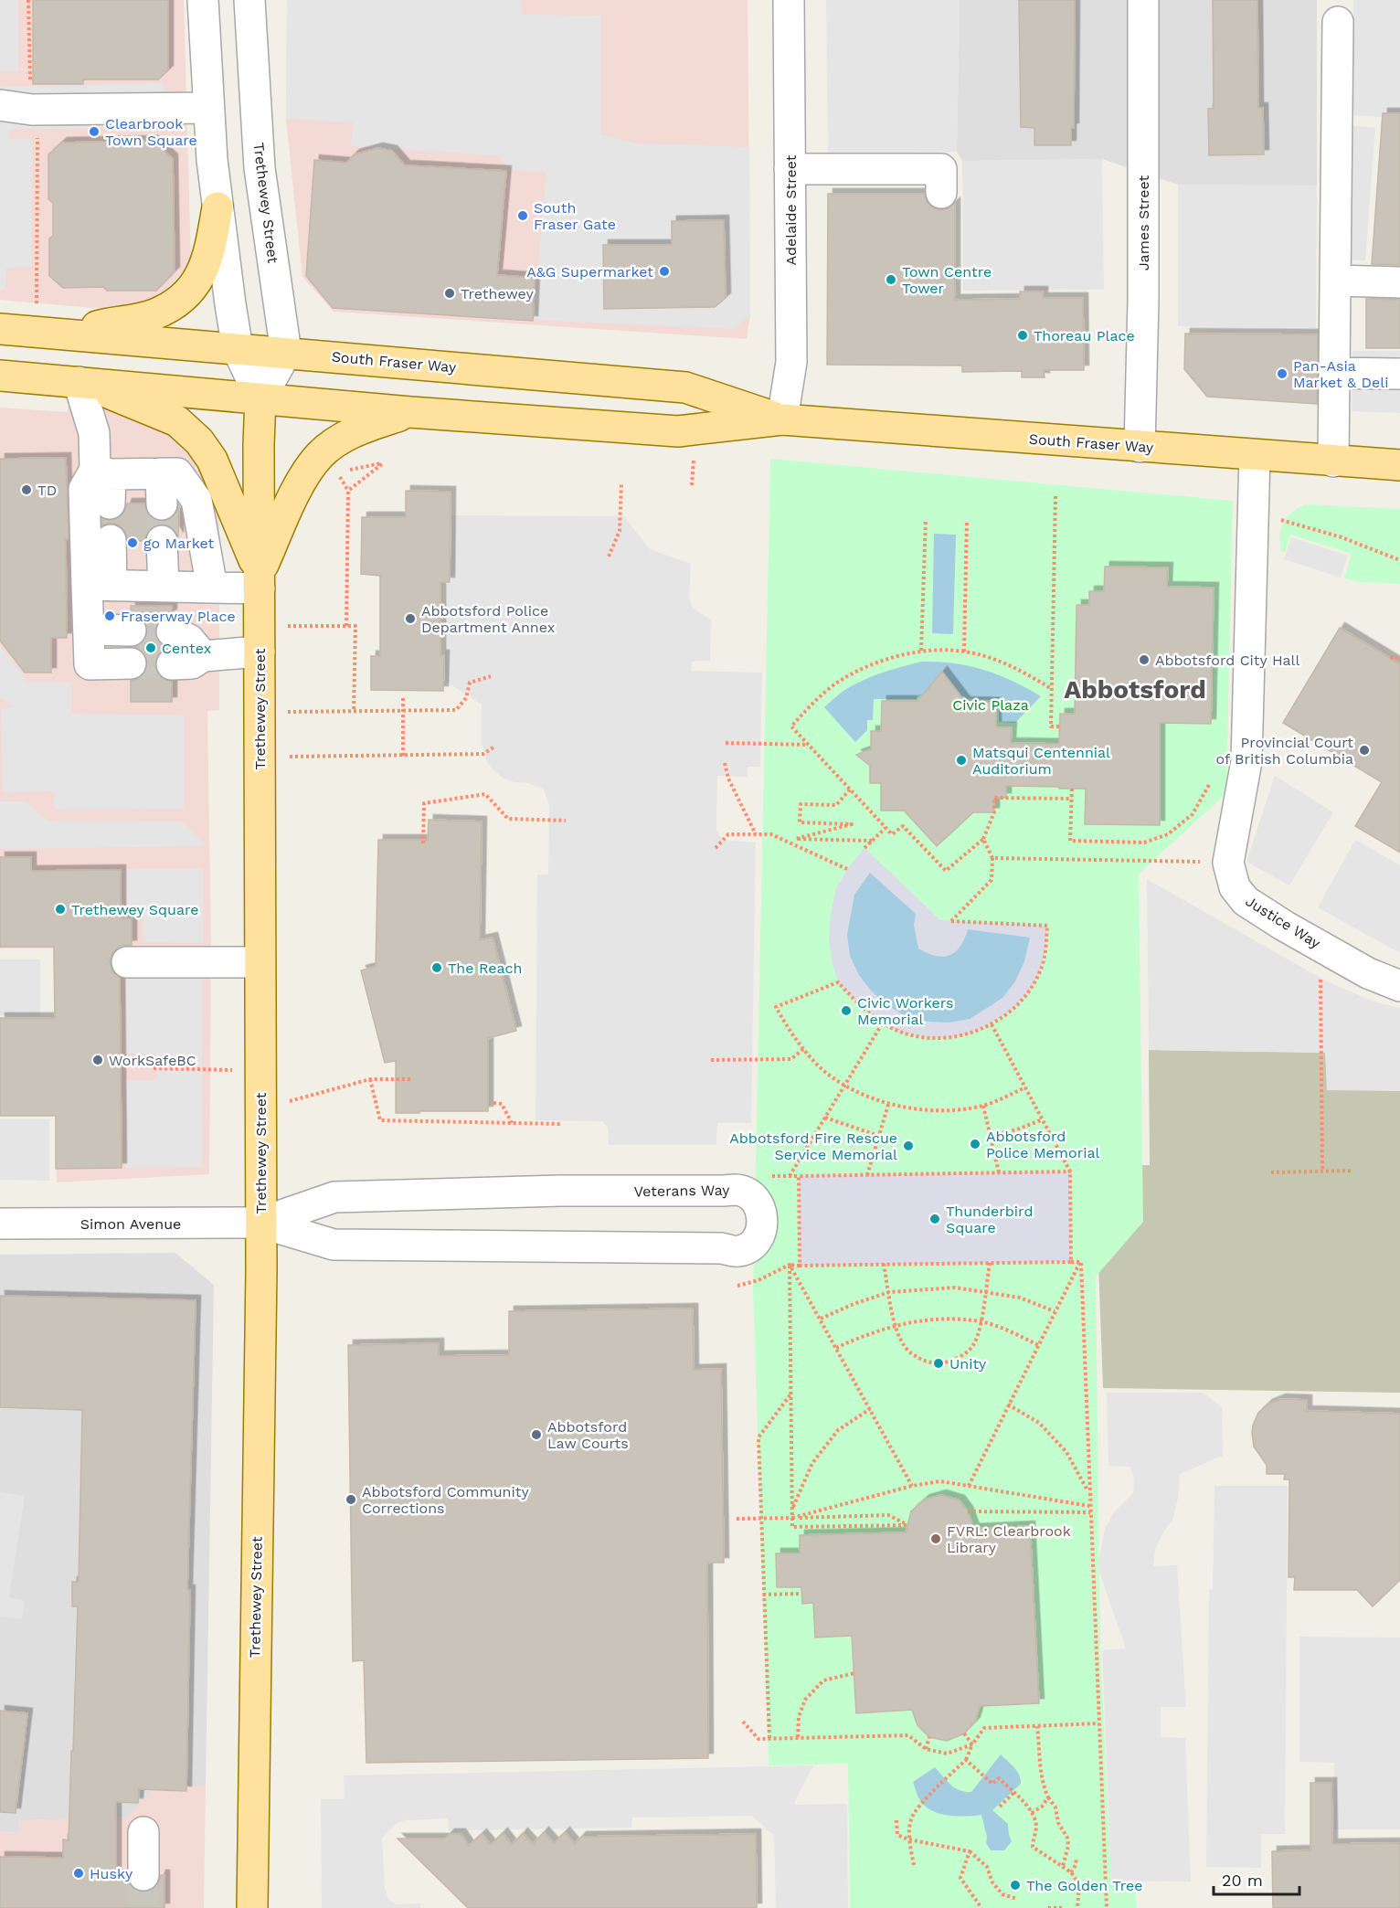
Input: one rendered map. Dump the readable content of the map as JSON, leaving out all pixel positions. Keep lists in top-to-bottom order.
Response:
{
  "streets": {
    "main road": ["Trethewey Street", "South Fraser Way"],
    "street": [
      "Adelaide Street",
      "James Street",
      "Justice Way",
      "Veterans Way",
      "Simon Avenue"
    ]
  },
  "crossings": [
    ["Trethewey Street", "South Fraser Way"],
    ["Trethewey Street", "Veterans Way"],
    ["Trethewey Street", "Simon Avenue"],
    ["Adelaide Street", "South Fraser Way"],
    ["James Street", "South Fraser Way"],
    ["South Fraser Way", "Justice Way"],
    ["Veterans Way", "Simon Avenue"]
  ],
  "districts": ["Abbotsford"],
  "parks": ["Civic Plaza"],
  "places": [
    "Clearbrook Town Square",
    "South Fraser Gate",
    "A&G Supermarket",
    "Town Centre Tower",
    "Trethewey",
    "Thoreau Place",
    "Pan-Asia Market & Deli",
    "TD",
    "go Market",
    "Fraserway Place",
    "Abbotsford Police Department Annex",
    "Centex",
    "Abbotsford City Hall",
    "Provincial Court of British Columbia",
    "Matsqui Centennial Auditorium",
    "Trethewey Square",
    "The Reach",
    "Civic Workers Memorial",
    "WorkSafeBC",
    "Abbotsford Police Memorial",
    "Abbotsford Fire Rescue Service Memorial",
    "Thunderbird Square",
    "Unity",
    "Abbotsford Law Courts",
    "Abbotsford Community Corrections",
    "FVRL: Clearbrook Library",
    "Husky",
    "The Golden Tree"
  ],
  "scale_bar": "20 m"
}
